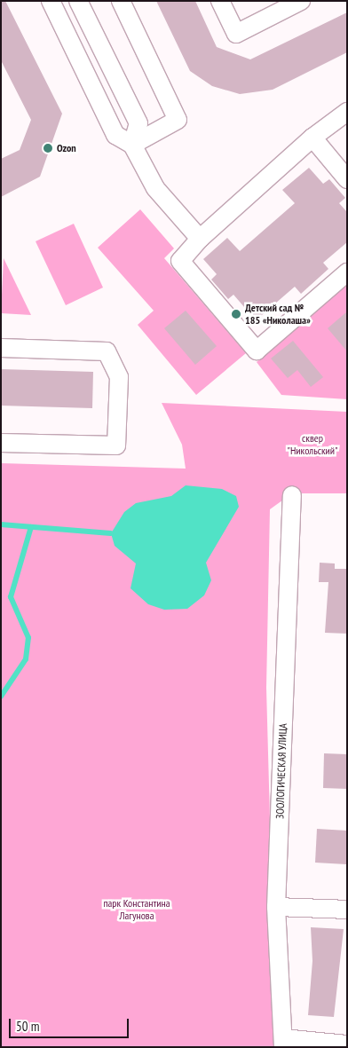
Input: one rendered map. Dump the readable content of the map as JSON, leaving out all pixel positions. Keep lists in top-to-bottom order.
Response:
{
  "streets": {
    "street": ["ЗООЛОГИЧЕСКАЯ УЛИЦА"]
  },
  "parks": ["сквер \"Никольский\"", "парк Константина Лагунова"],
  "places": ["Ozon", "Детский сад № 185 «Николаша»"],
  "scale_bar": "50 m"
}
